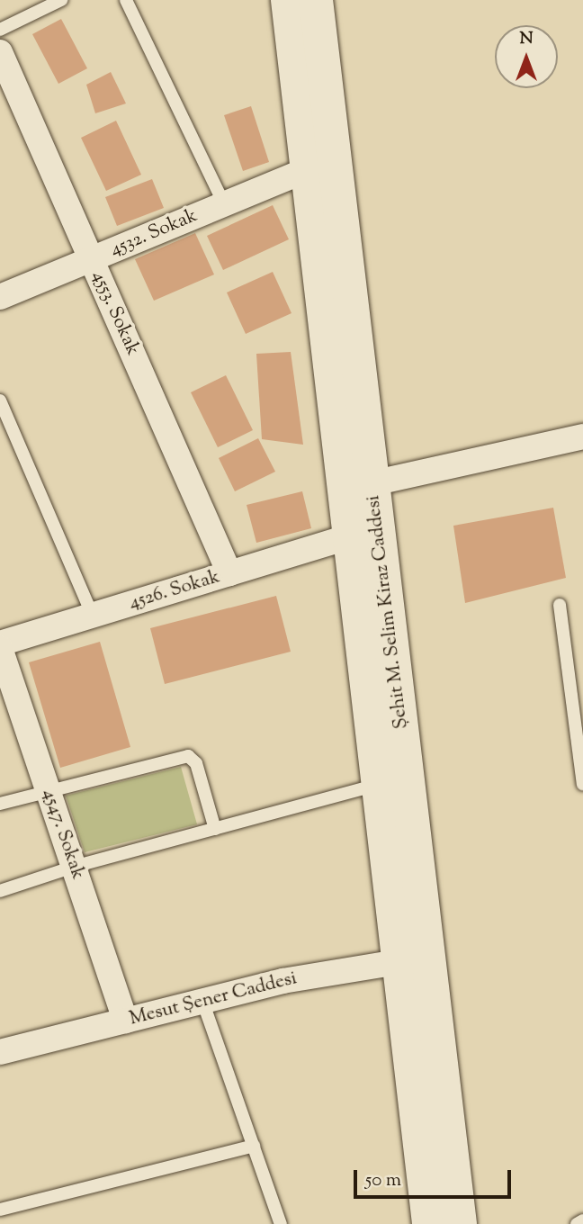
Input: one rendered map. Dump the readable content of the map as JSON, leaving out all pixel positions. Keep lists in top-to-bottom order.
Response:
{
  "streets": {
    "street": [
      "4532. Sokak",
      "4553. Sokak",
      "4526. Sokak",
      "Şehit M. Selim Kiraz Caddesi",
      "4547. Sokak",
      "Mesut Şener Caddesi"
    ]
  },
  "crossings": [
    ["4532. Sokak", "4553. Sokak"],
    ["4532. Sokak", "Şehit M. Selim Kiraz Caddesi"],
    ["4553. Sokak", "4526. Sokak"],
    ["4526. Sokak", "Şehit M. Selim Kiraz Caddesi"],
    ["4526. Sokak", "4547. Sokak"],
    ["Şehit M. Selim Kiraz Caddesi", "Mesut Şener Caddesi"],
    ["4547. Sokak", "Mesut Şener Caddesi"]
  ],
  "scale_bar": "50 m",
  "north": "top"
}
